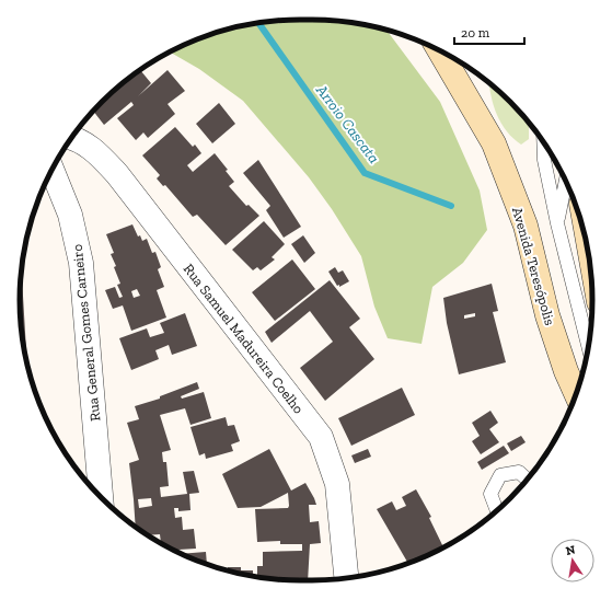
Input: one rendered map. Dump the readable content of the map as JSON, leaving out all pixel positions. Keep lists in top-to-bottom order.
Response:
{
  "streets": {
    "main road": ["Avenida Teresópolis"],
    "street": ["Rua General Gomes Carneiro", "Rua Samuel Madureira Coelho"]
  },
  "water": ["Arroio Cascata"],
  "scale_bar": "20 m",
  "north": "top"
}
